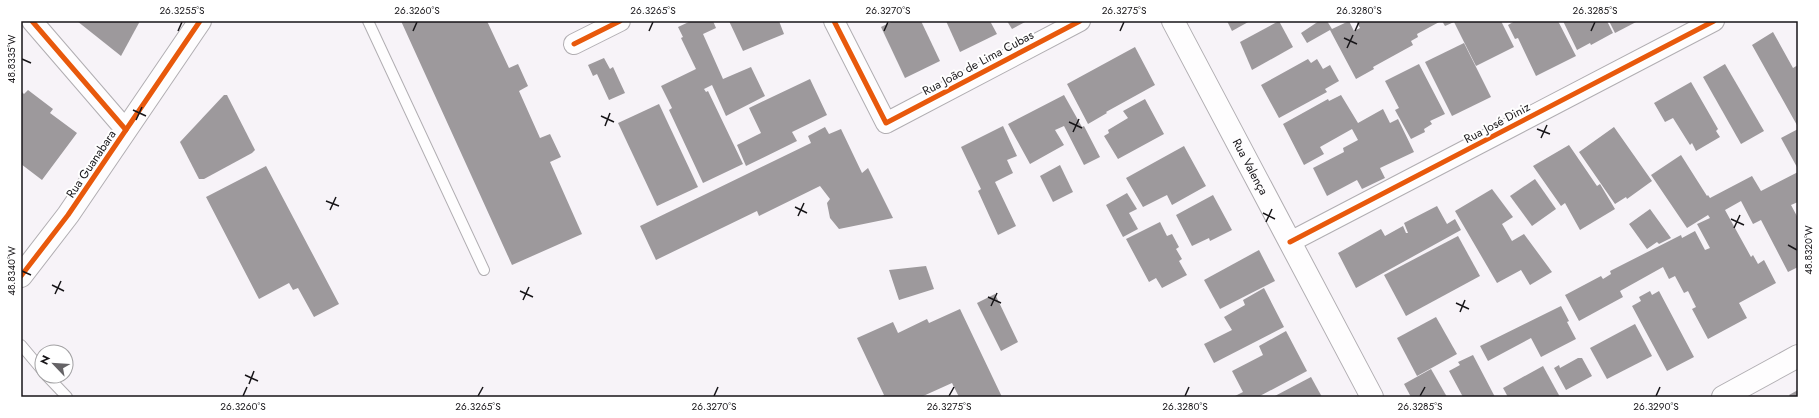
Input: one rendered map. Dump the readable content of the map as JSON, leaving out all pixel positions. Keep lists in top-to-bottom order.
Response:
{
  "streets": {
    "main road": ["Rua Guanabara", "Rua Valença"],
    "street": ["Rua João de Lima Cubas", "Rua José Diniz"]
  },
  "crossings": [
    ["Rua José Diniz", "Rua Valença"]
  ],
  "north": "top left",
  "coordinates": [
    "26.3255°S",
    "26.3260°S",
    "26.3265°S",
    "26.3270°S",
    "26.3275°S",
    "26.3280°S",
    "26.3285°S",
    "48.8335°W",
    "48.8320°W",
    "48.8340°W",
    "26.3290°S"
  ]
}
